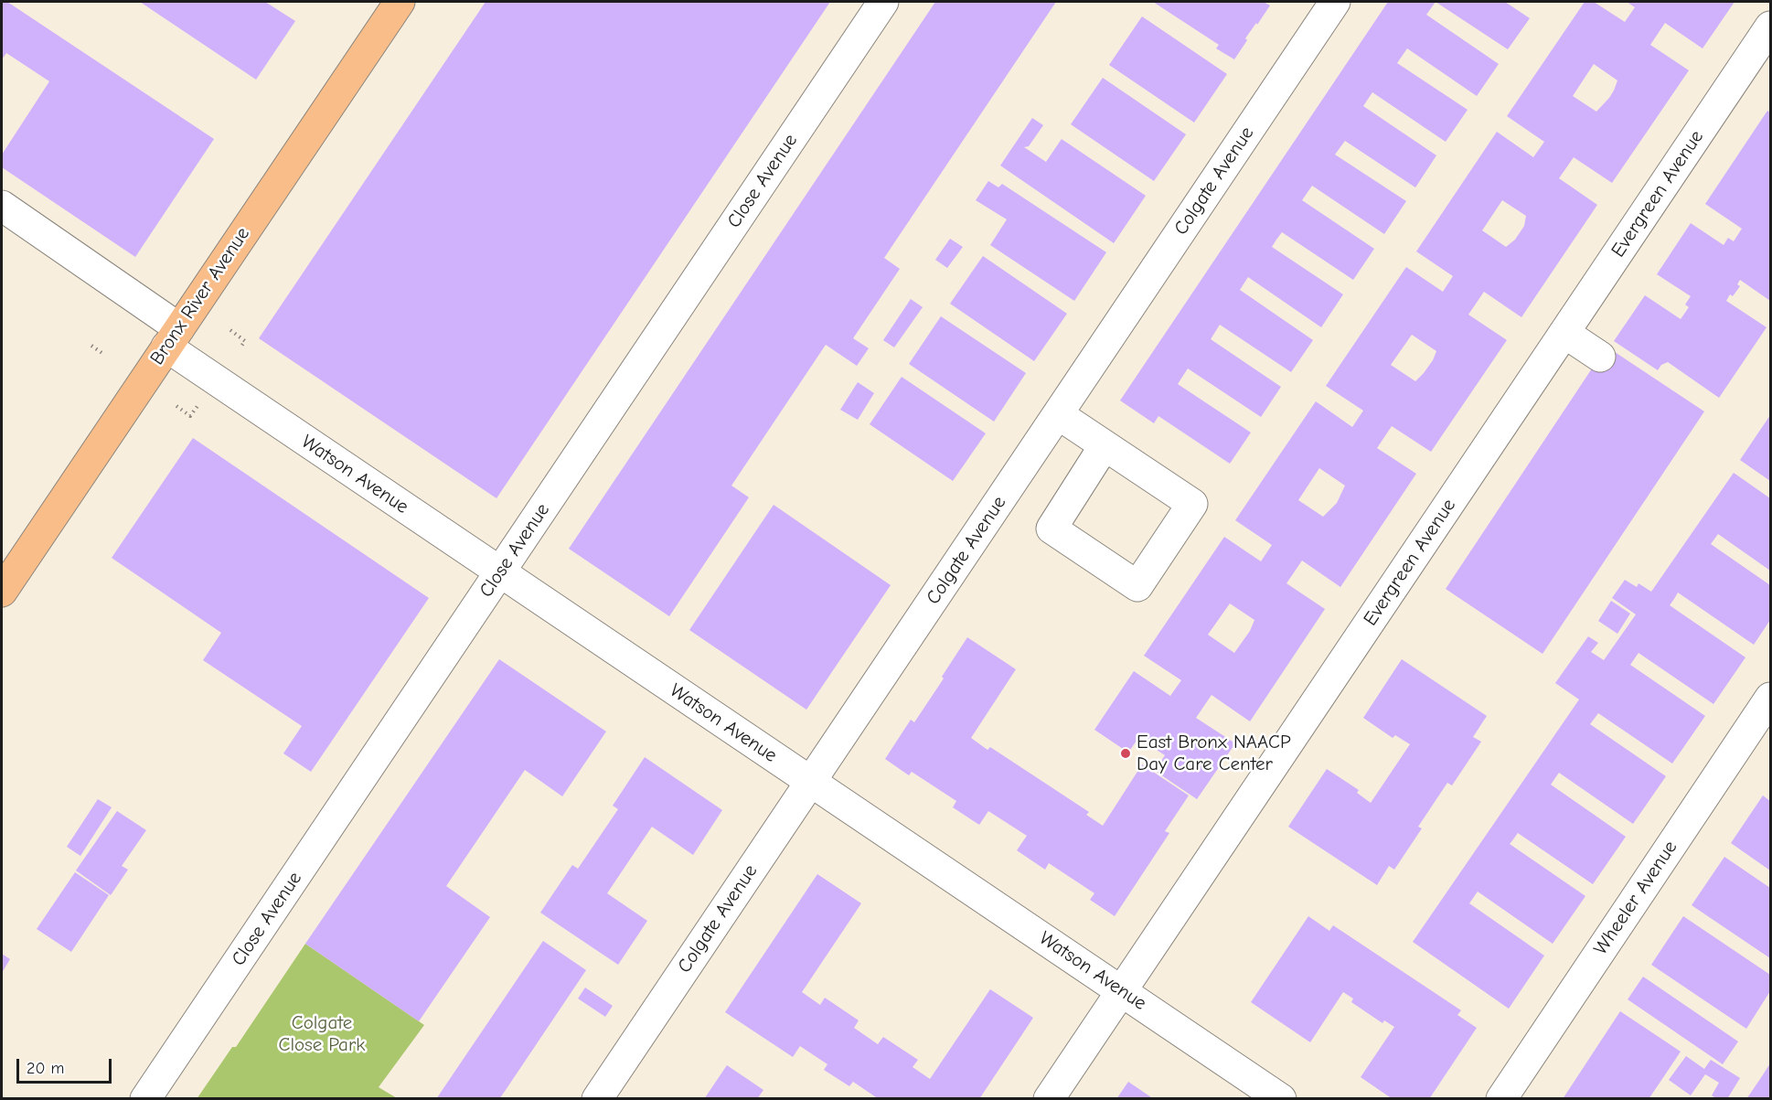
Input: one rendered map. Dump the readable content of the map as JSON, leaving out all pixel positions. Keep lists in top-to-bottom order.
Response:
{
  "streets": {
    "main road": ["Bronx River Avenue"],
    "street": [
      "Close Avenue",
      "Colgate Avenue",
      "Evergreen Avenue",
      "Watson Avenue",
      "Wheeler Avenue"
    ]
  },
  "crossings": [
    ["Close Avenue", "Watson Avenue"],
    ["Colgate Avenue", "Watson Avenue"],
    ["Evergreen Avenue", "Watson Avenue"],
    ["Bronx River Avenue", "Watson Avenue"]
  ],
  "parks": ["Colgate Close Park"],
  "places": ["East Bronx NAACP Day Care Center"],
  "scale_bar": "20 m"
}
